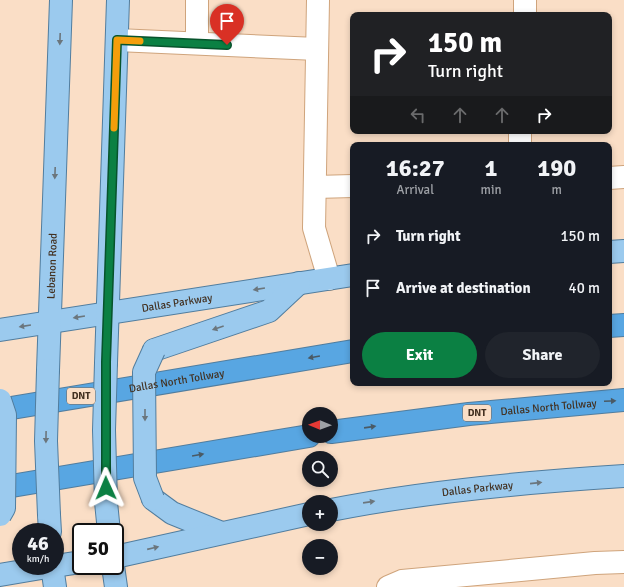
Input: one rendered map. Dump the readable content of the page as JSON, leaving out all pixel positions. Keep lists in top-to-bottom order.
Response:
{
  "streets": {
    "highway": ["Dallas North Tollway", "DNT"],
    "main road": ["Lebanon Road", "Dallas Parkway"]
  },
  "crossings": [
    ["Lebanon Road", "Dallas Parkway"]
  ],
  "north": "left",
  "page": {
    "turn": ["150 m", "Turn right"],
    "eta": [
      "16:27",
      "Arrival",
      "1",
      "min",
      "190",
      "m"
    ],
    "list": [
      {
        "name": "Turn right",
        "value": "150 m"
      },
      {
        "name": "Arrive at destination",
        "value": "40 m"
      }
    ],
    "buttons": ["Exit", "Share"],
    "map_buttons": ["+", "−"],
    "speed": "46 km/h",
    "limit": "50"
  }
}
